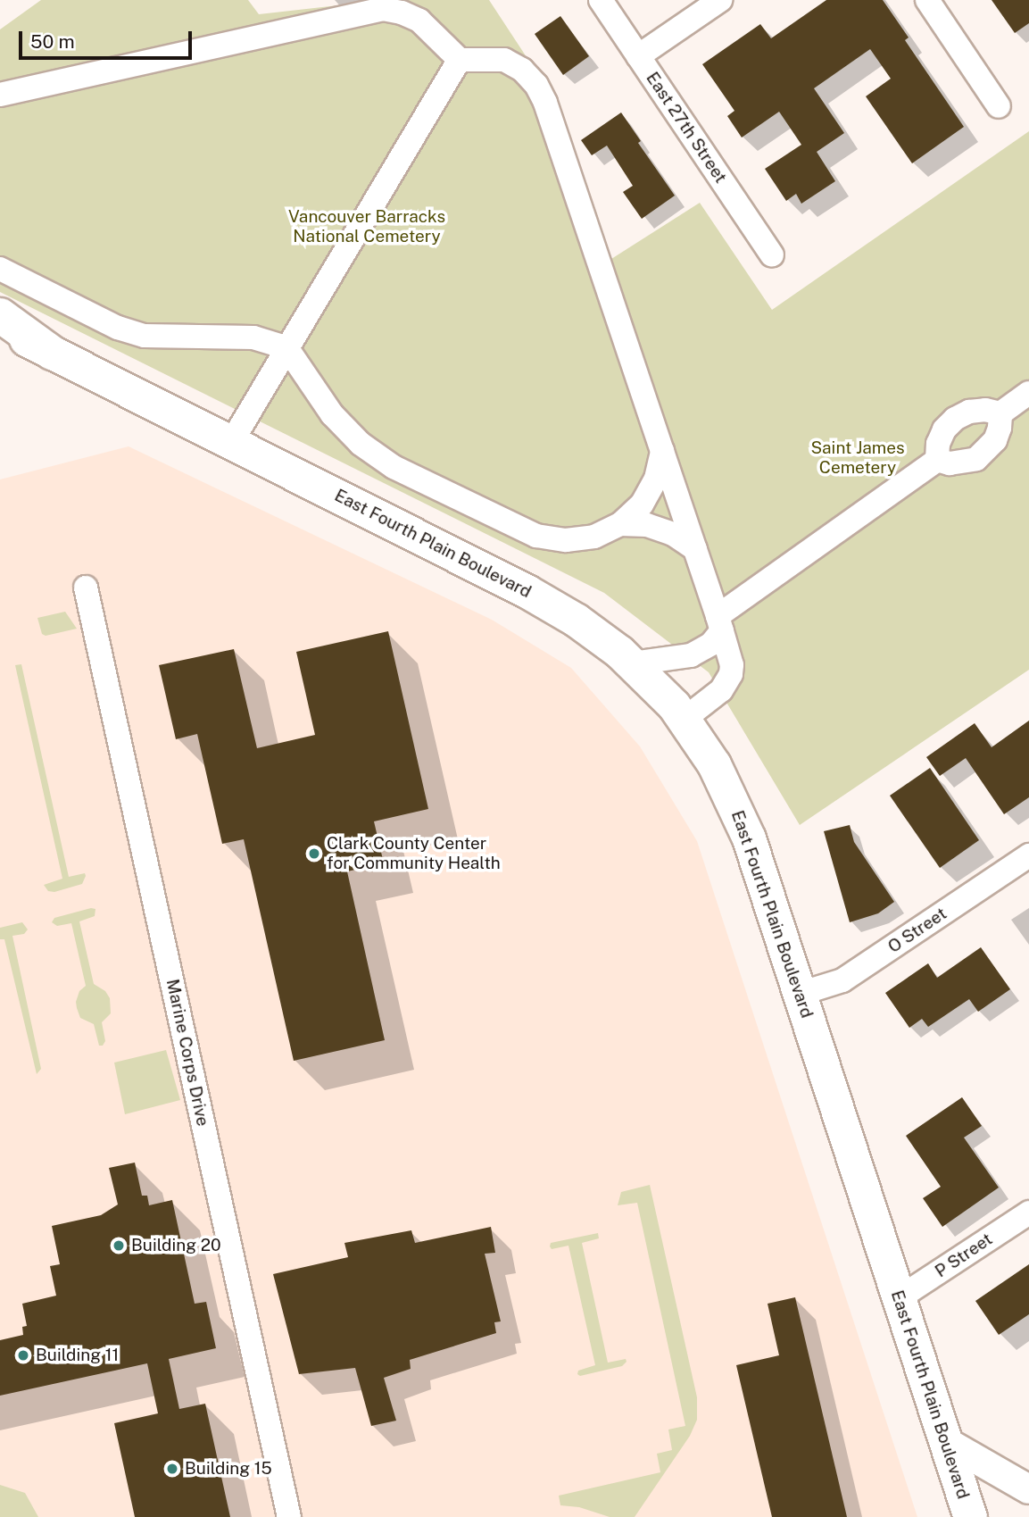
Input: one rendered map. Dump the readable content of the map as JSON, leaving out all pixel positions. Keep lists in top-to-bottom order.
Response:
{
  "streets": {
    "main road": ["East Fourth Plain Boulevard"],
    "street": [
      "East 27th Street",
      "O Street",
      "Marine Corps Drive",
      "P Street"
    ]
  },
  "crossings": [
    ["East Fourth Plain Boulevard", "O Street"],
    ["East Fourth Plain Boulevard", "P Street"]
  ],
  "parks": ["Vancouver Barracks National Cemetery", "Saint James Cemetery"],
  "places": [
    "Clark County Center for Community Health",
    "Building 20",
    "Building 11",
    "Building 15"
  ],
  "scale_bar": "50 m"
}
